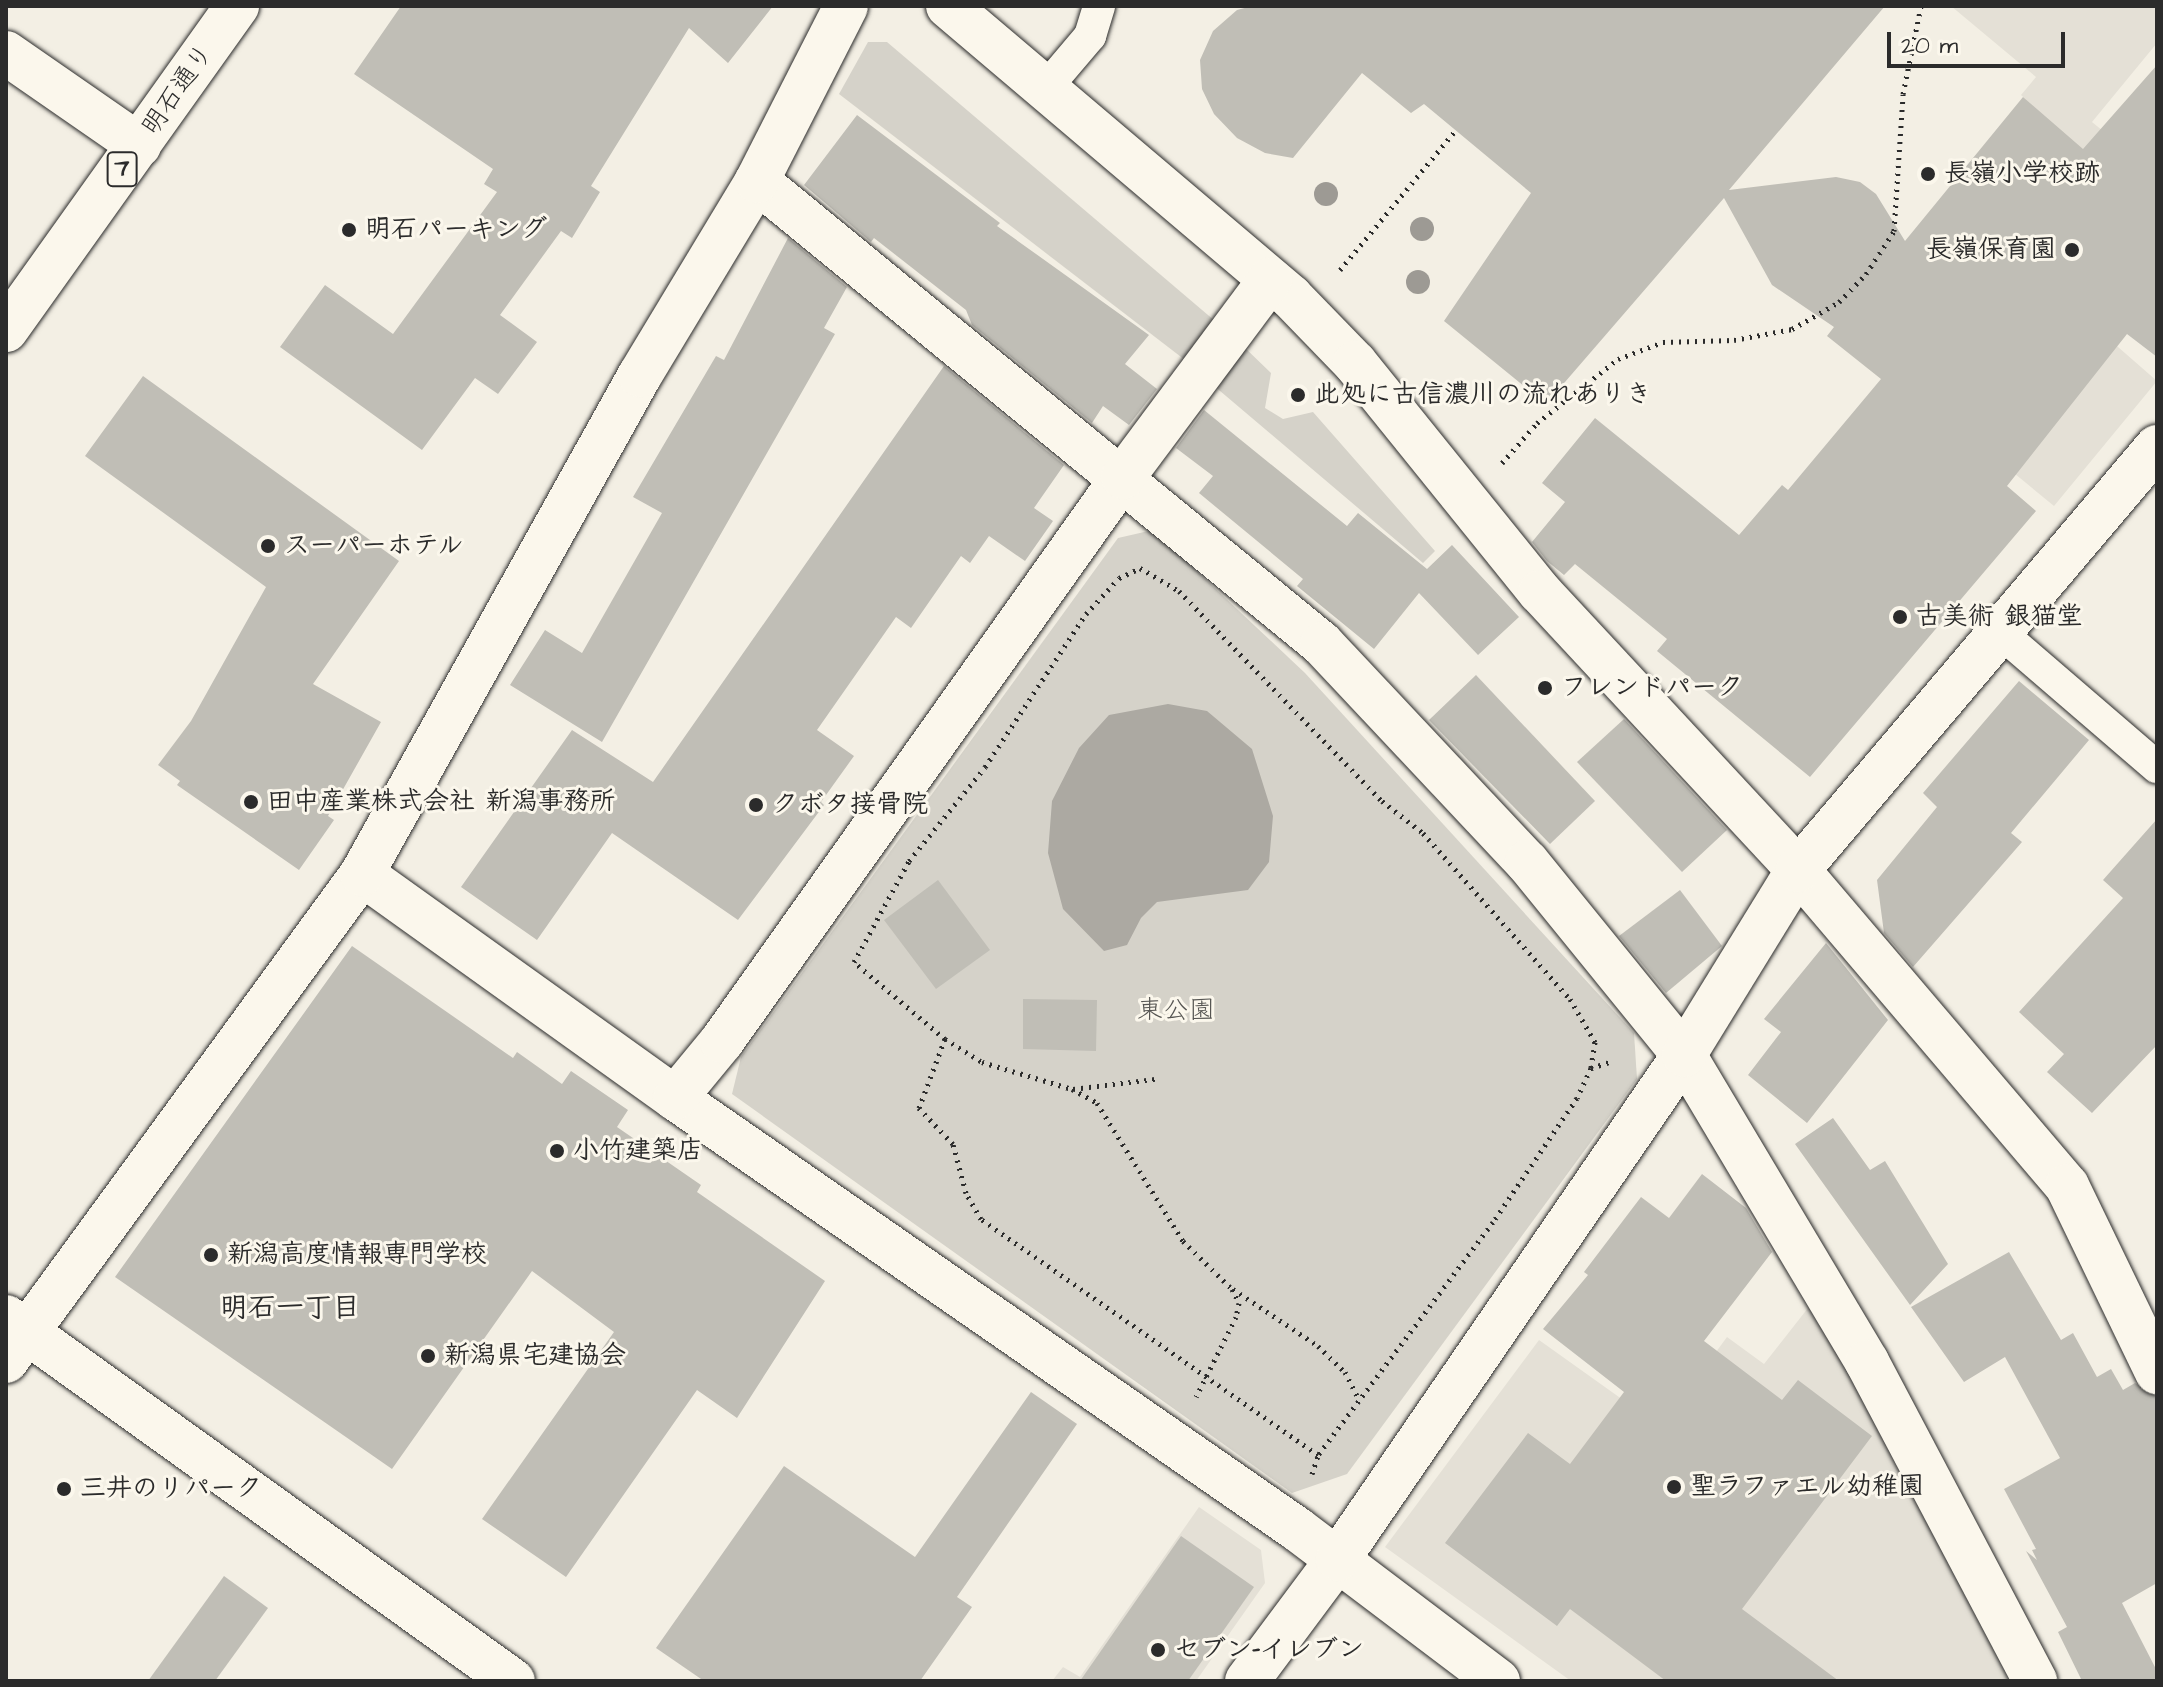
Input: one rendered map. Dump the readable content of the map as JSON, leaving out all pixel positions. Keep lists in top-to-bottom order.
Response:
{
  "streets": {
    "main road": ["明石通り", "7"]
  },
  "districts": ["明石一丁目"],
  "parks": ["東公園"],
  "places": [
    "長嶺小学校跡",
    "明石パーキング",
    "長嶺保育園",
    "此処に古信濃川の流れありき",
    "スーパーホテル",
    "古美術 銀猫堂",
    "フレンドパーク",
    "田中産業株式会社 新潟事務所",
    "クボタ接骨院",
    "小竹建築店",
    "新潟高度情報専門学校",
    "新潟県宅建協会",
    "聖ラファエル幼稚園",
    "三井のリパーク",
    "セブン-イレブン"
  ],
  "scale_bar": "20 m"
}
